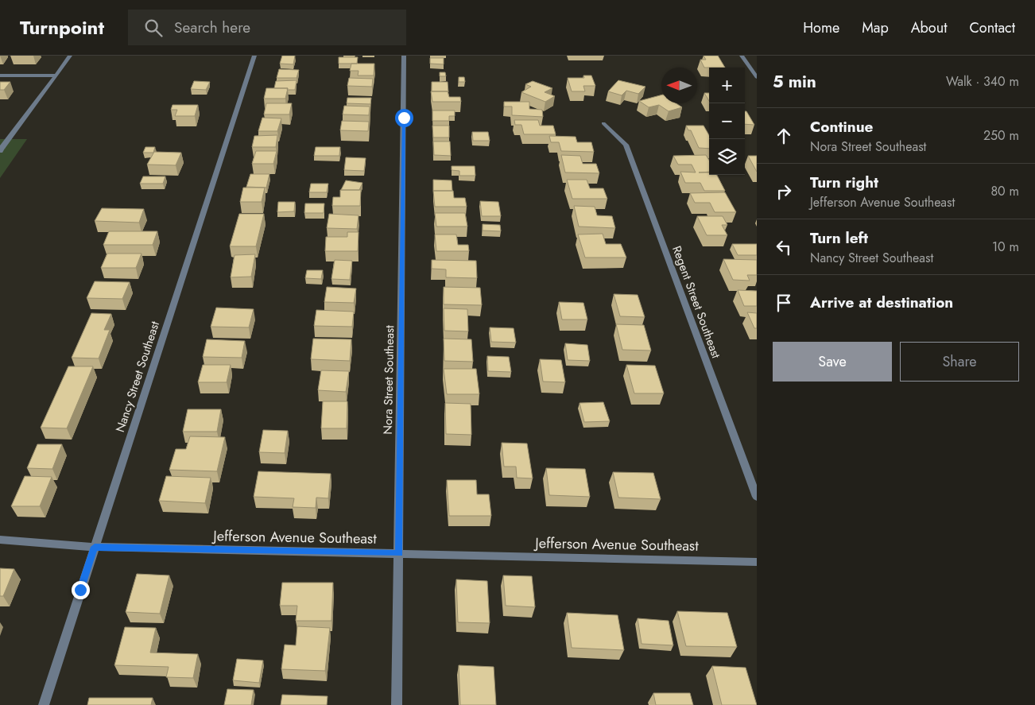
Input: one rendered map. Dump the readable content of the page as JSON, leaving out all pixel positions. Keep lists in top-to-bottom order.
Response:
{
  "streets": {
    "street": [
      "Regent Street Southeast",
      "Nancy Street Southeast",
      "Nora Street Southeast",
      "Jefferson Avenue Southeast"
    ]
  },
  "crossings": [
    ["Nancy Street Southeast", "Jefferson Avenue Southeast"],
    ["Nora Street Southeast", "Jefferson Avenue Southeast"]
  ],
  "north": "left",
  "page": {
    "header": "Turnpoint",
    "search": "Search here",
    "nav": [
      "Home",
      "Map",
      "About",
      "Contact"
    ],
    "heading": ["5 min", "Walk · 340 m"],
    "map_buttons": ["+", "−"],
    "list": [
      ["Continue", "Nora Street Southeast", "250 m"],
      ["Turn right", "Jefferson Avenue Southeast", "80 m"],
      ["Turn left", "Nancy Street Southeast", "10 m"],
      "Arrive at destination"
    ],
    "buttons": ["Save", "Share"]
  }
}
